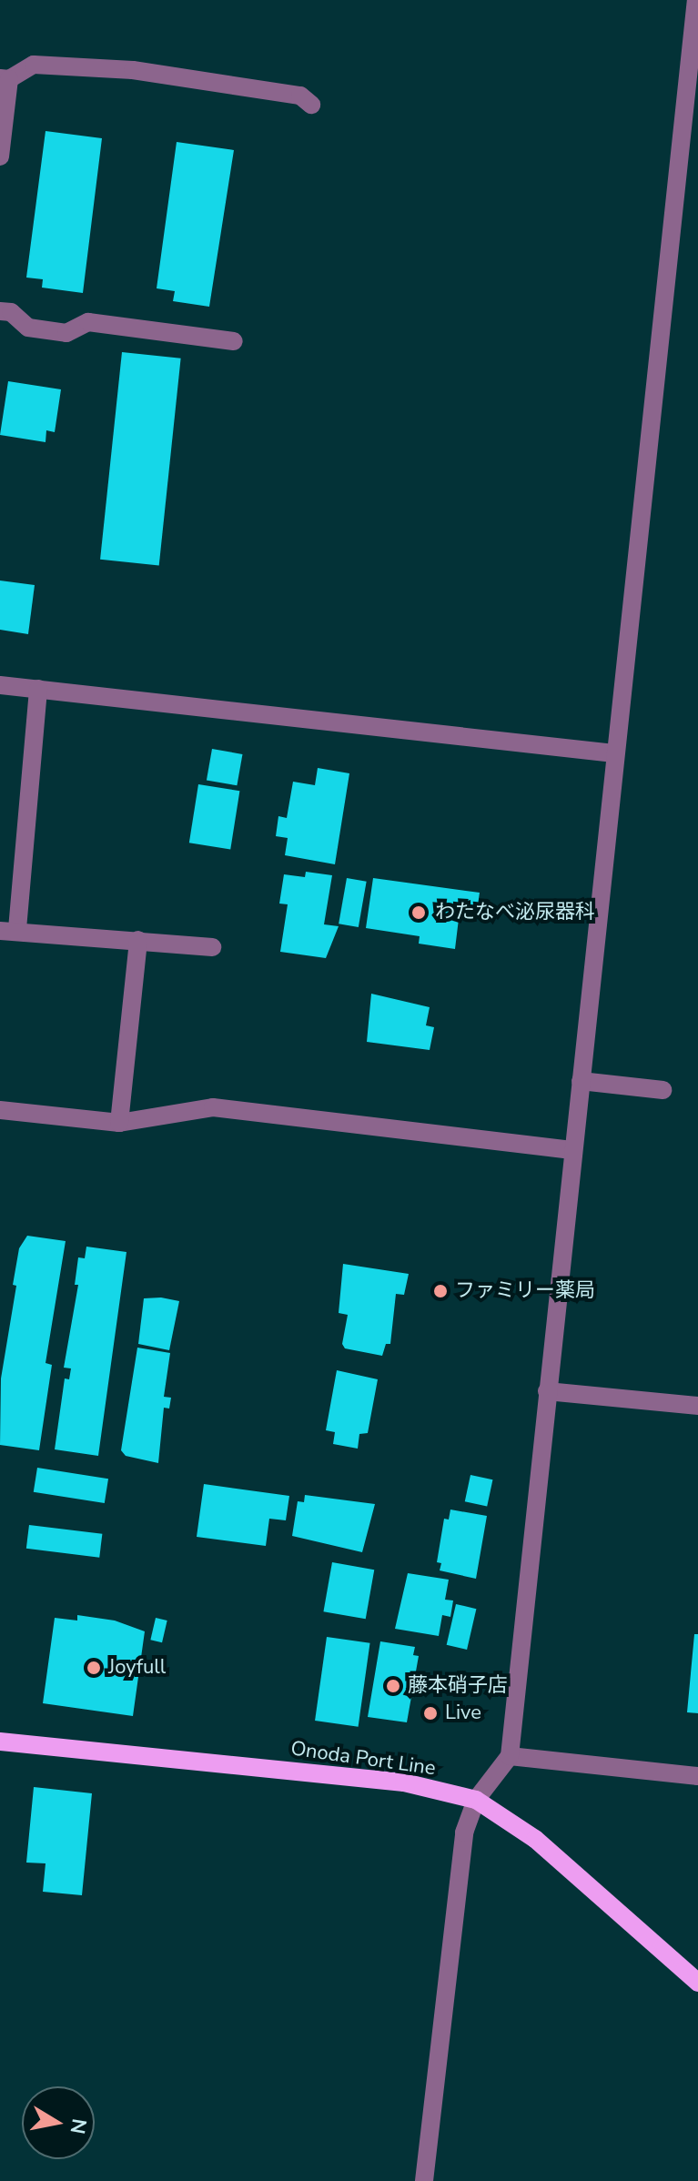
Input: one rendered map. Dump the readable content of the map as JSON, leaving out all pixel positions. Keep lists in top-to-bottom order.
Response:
{
  "streets": {
    "main road": ["Onoda Port Line"]
  },
  "places": [
    "わたなべ泌尿器科",
    "ファミリー薬局",
    "Joyfull",
    "藤本硝子店",
    "Live"
  ],
  "north": "right"
}
